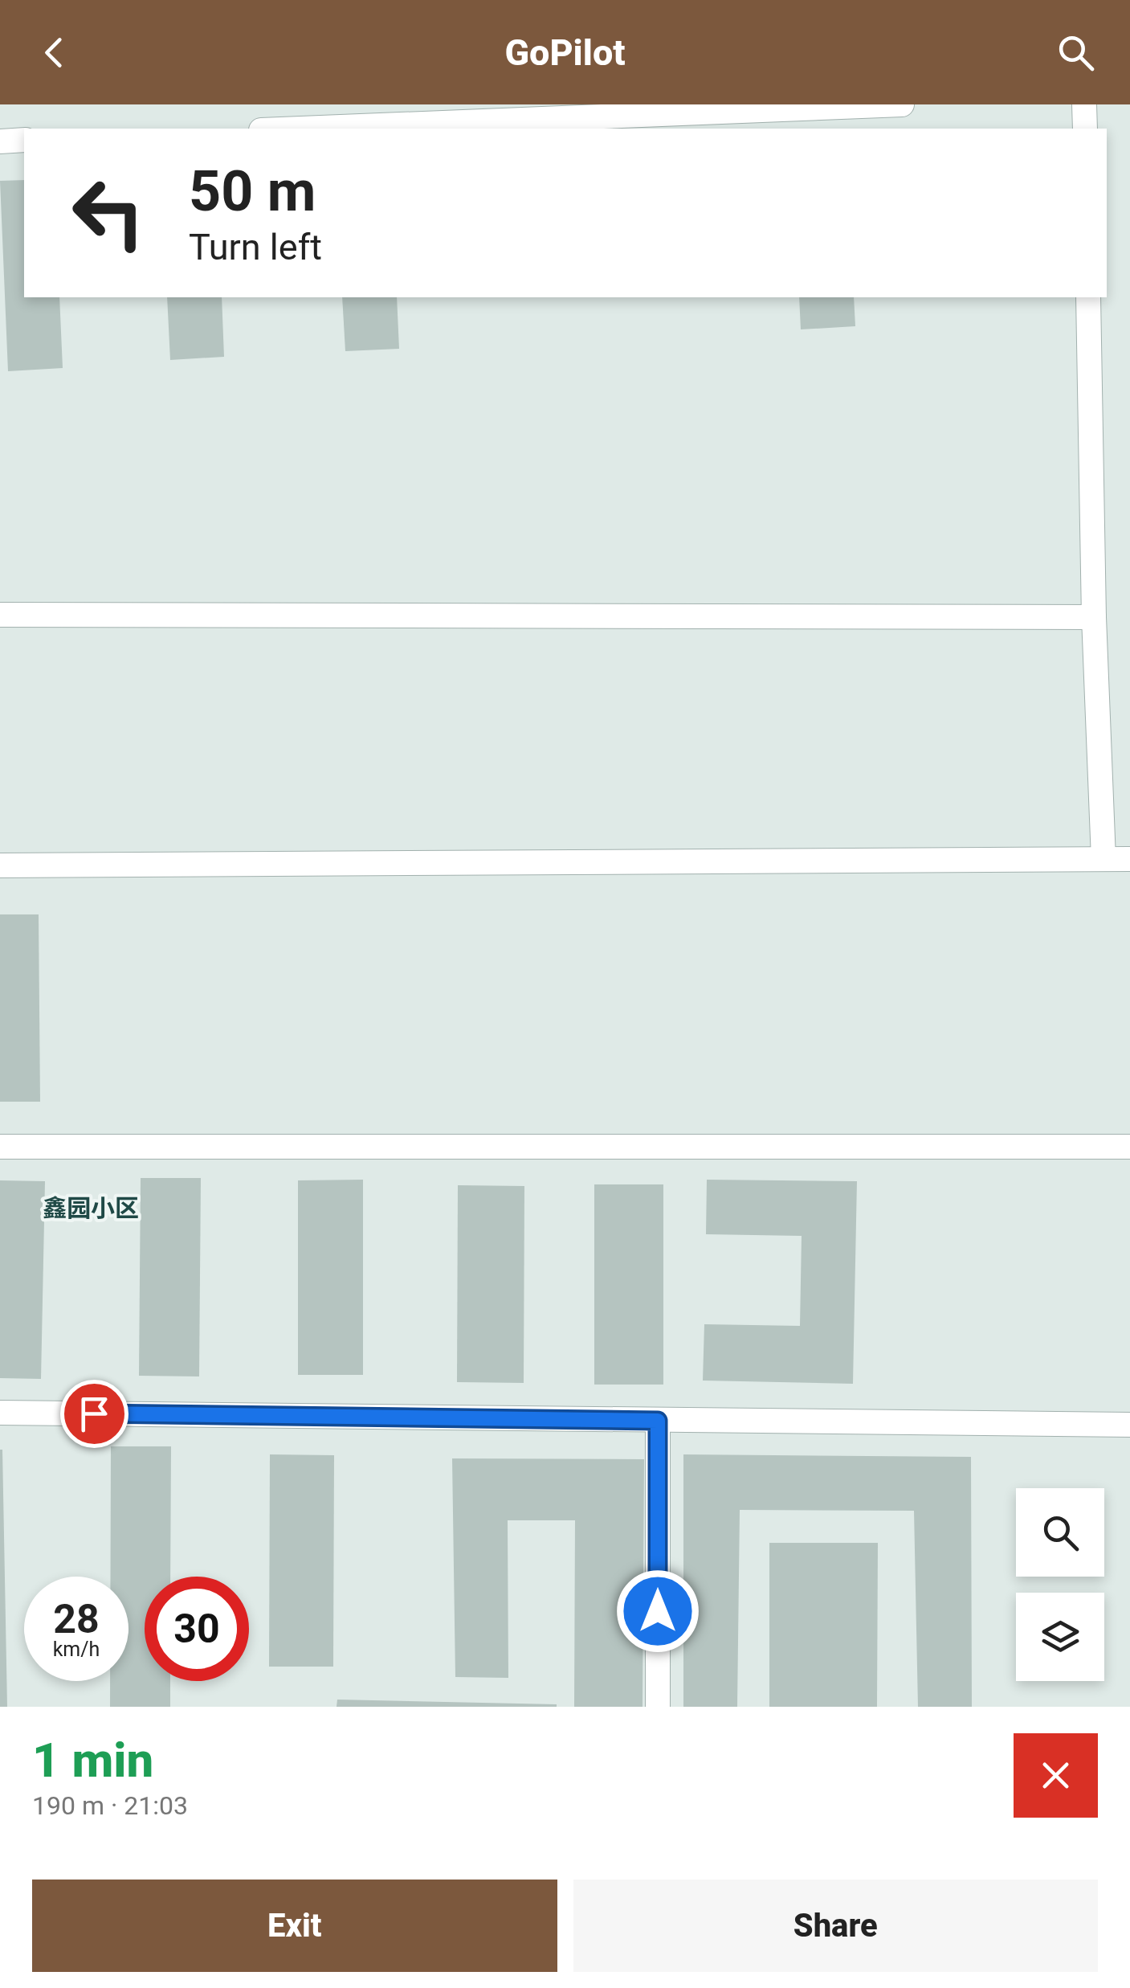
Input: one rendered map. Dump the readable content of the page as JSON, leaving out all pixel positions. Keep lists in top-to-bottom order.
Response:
{
  "districts": ["鑫园小区"],
  "page": {
    "header": "GoPilot",
    "turn": ["50 m", "Turn left"],
    "speed": "28 km/h",
    "limit": "30",
    "heading": ["1 min", "190 m · 21:03"],
    "buttons": ["Exit", "Share"]
  }
}
